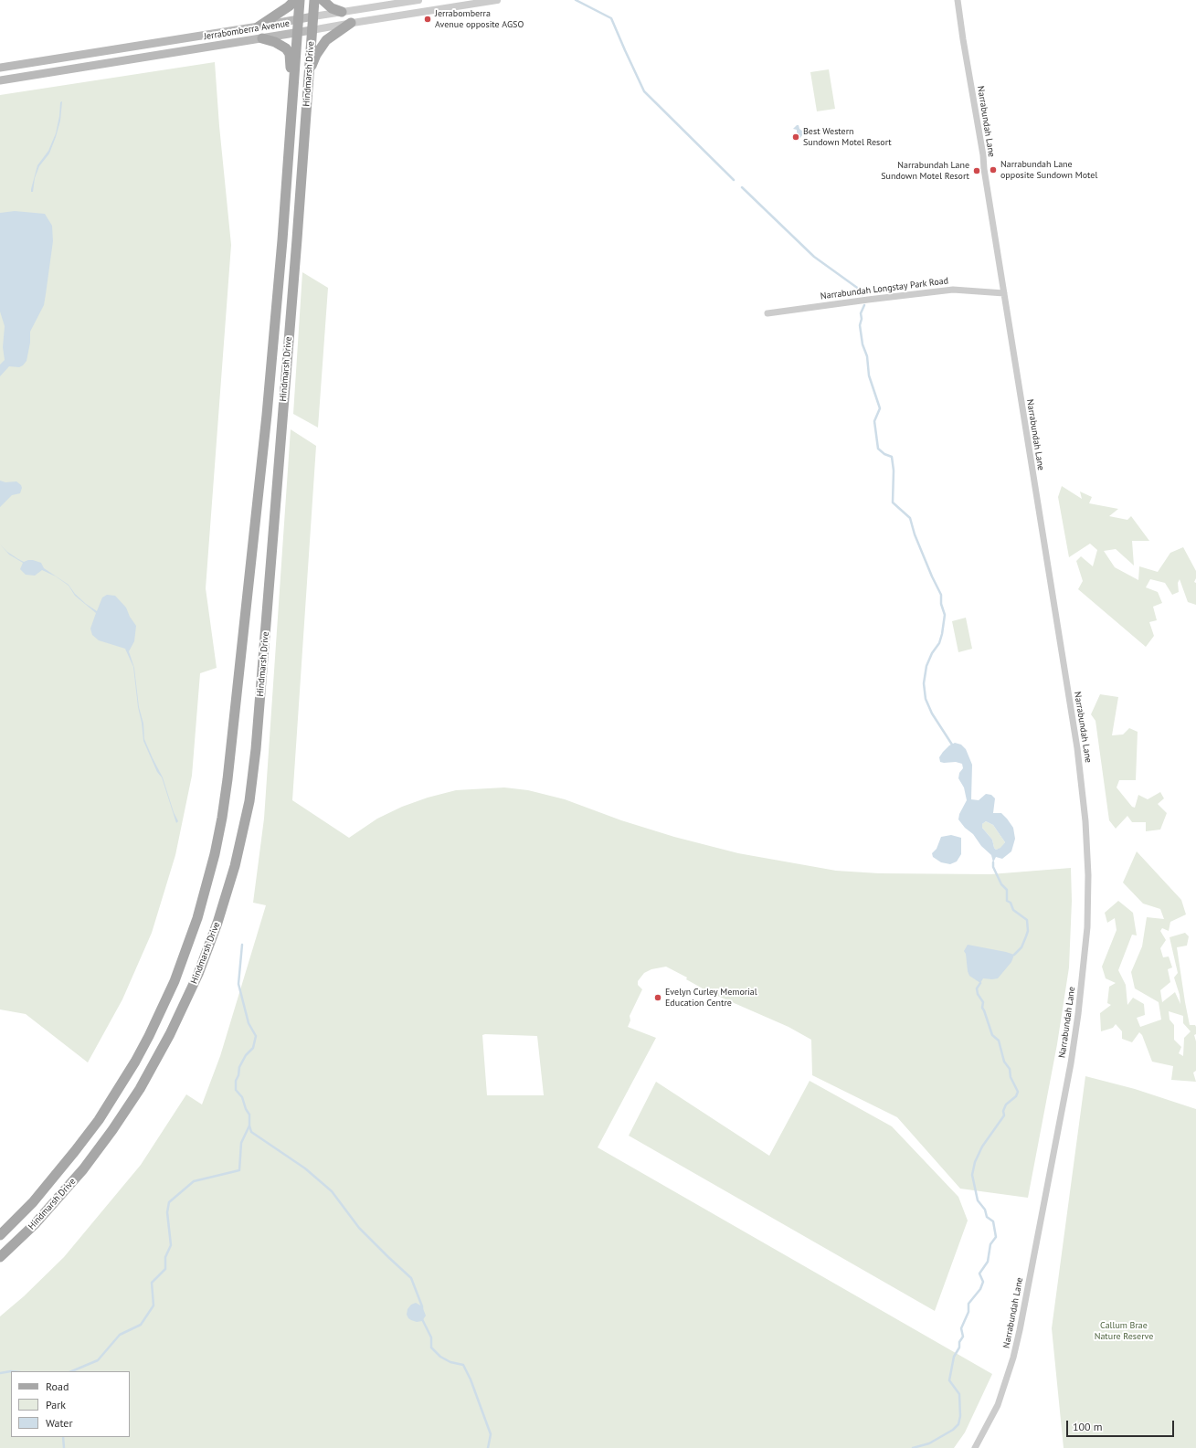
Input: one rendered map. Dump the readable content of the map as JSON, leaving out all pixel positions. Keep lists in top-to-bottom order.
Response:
{
  "streets": {
    "main road": ["Jerrabomberra Avenue", "Hindmarsh Drive"],
    "street": ["Narrabundah Lane", "Narrabundah Longstay Park Road"]
  },
  "crossings": [
    ["Jerrabomberra Avenue", "Hindmarsh Drive"],
    ["Narrabundah Lane", "Narrabundah Longstay Park Road"]
  ],
  "parks": ["Callum Brae Nature Reserve"],
  "places": [
    "Jerrabomberra Avenue opposite AGSO",
    "Best Western Sundown Motel Resort",
    "Narrabundah Lane opposite Sundown Motel",
    "Narrabundah Lane Sundown Motel Resort",
    "Evelyn Curley Memorial Education Centre"
  ],
  "legend": ["Road", "Park", "Water"],
  "scale_bar": "100 m"
}
